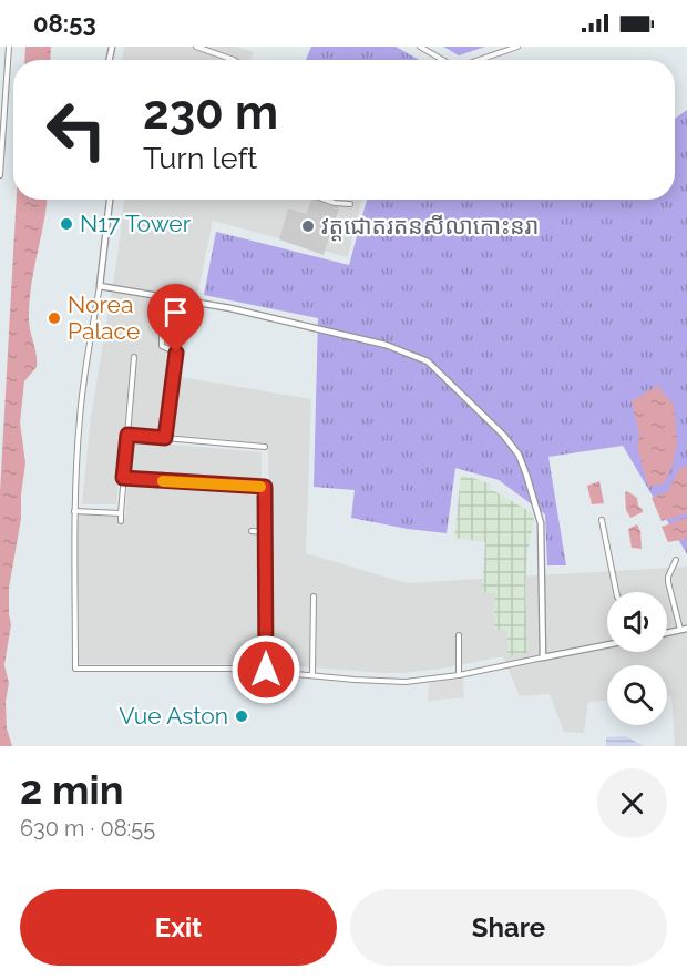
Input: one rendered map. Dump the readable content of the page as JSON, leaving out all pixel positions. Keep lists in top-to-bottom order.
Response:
{
  "places": [
    "N17 Tower",
    "វត្តជោតរតនសីលាកោះនរា",
    "Norea Palace",
    "Vue Aston"
  ],
  "page": {
    "status": "08:53",
    "turn": ["230 m", "Turn left"],
    "heading": ["2 min", "630 m · 08:55"],
    "buttons": ["Exit", "Share"]
  }
}
